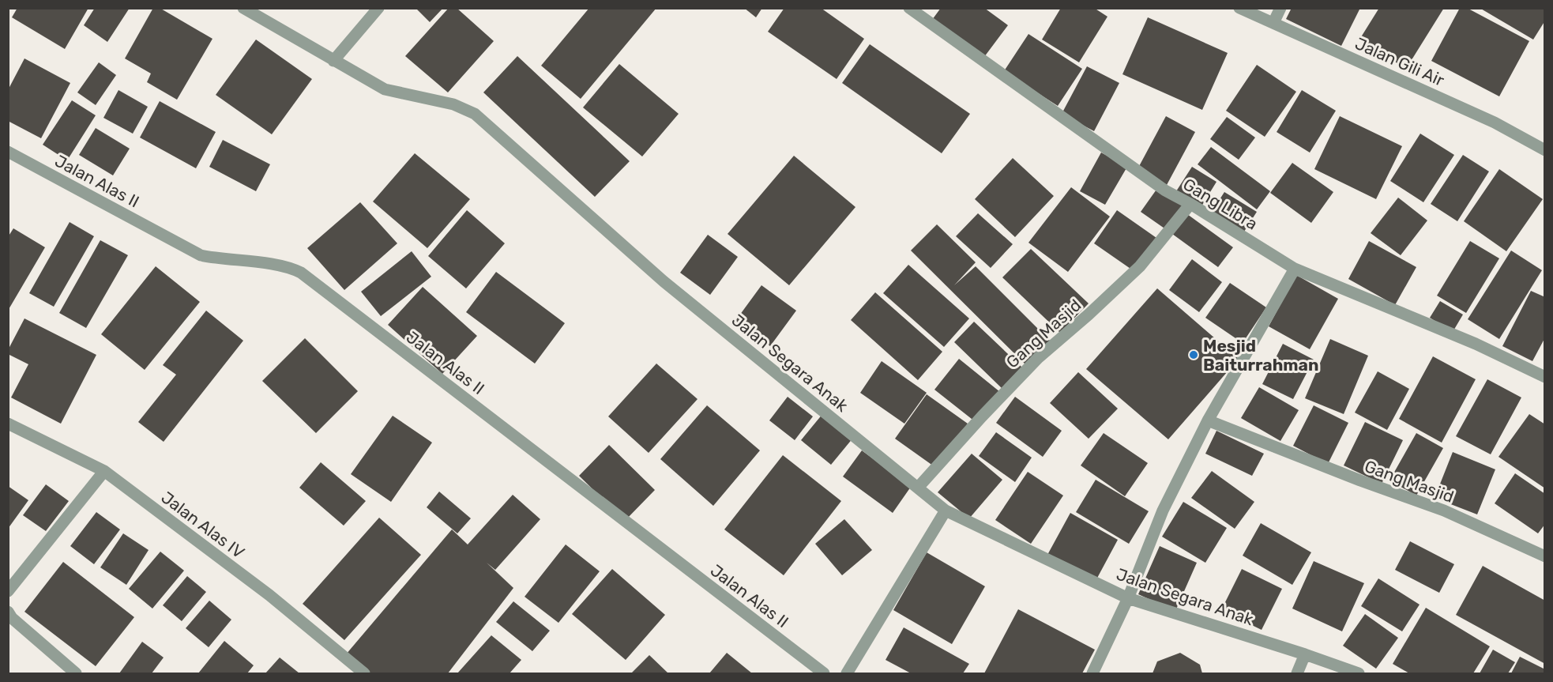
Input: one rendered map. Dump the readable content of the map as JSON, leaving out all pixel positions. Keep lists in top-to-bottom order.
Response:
{
  "streets": {
    "street": [
      "Jalan Gili Air",
      "Jalan Alas II",
      "Gang Libra",
      "Gang Masjid",
      "Jalan Segara Anak",
      "Jalan Alas IV"
    ]
  },
  "crossings": [
    ["Gang Libra", "Gang Masjid"],
    ["Gang Masjid", "Jalan Segara Anak"]
  ],
  "places": ["Mesjid Baiturrahman"]
}
